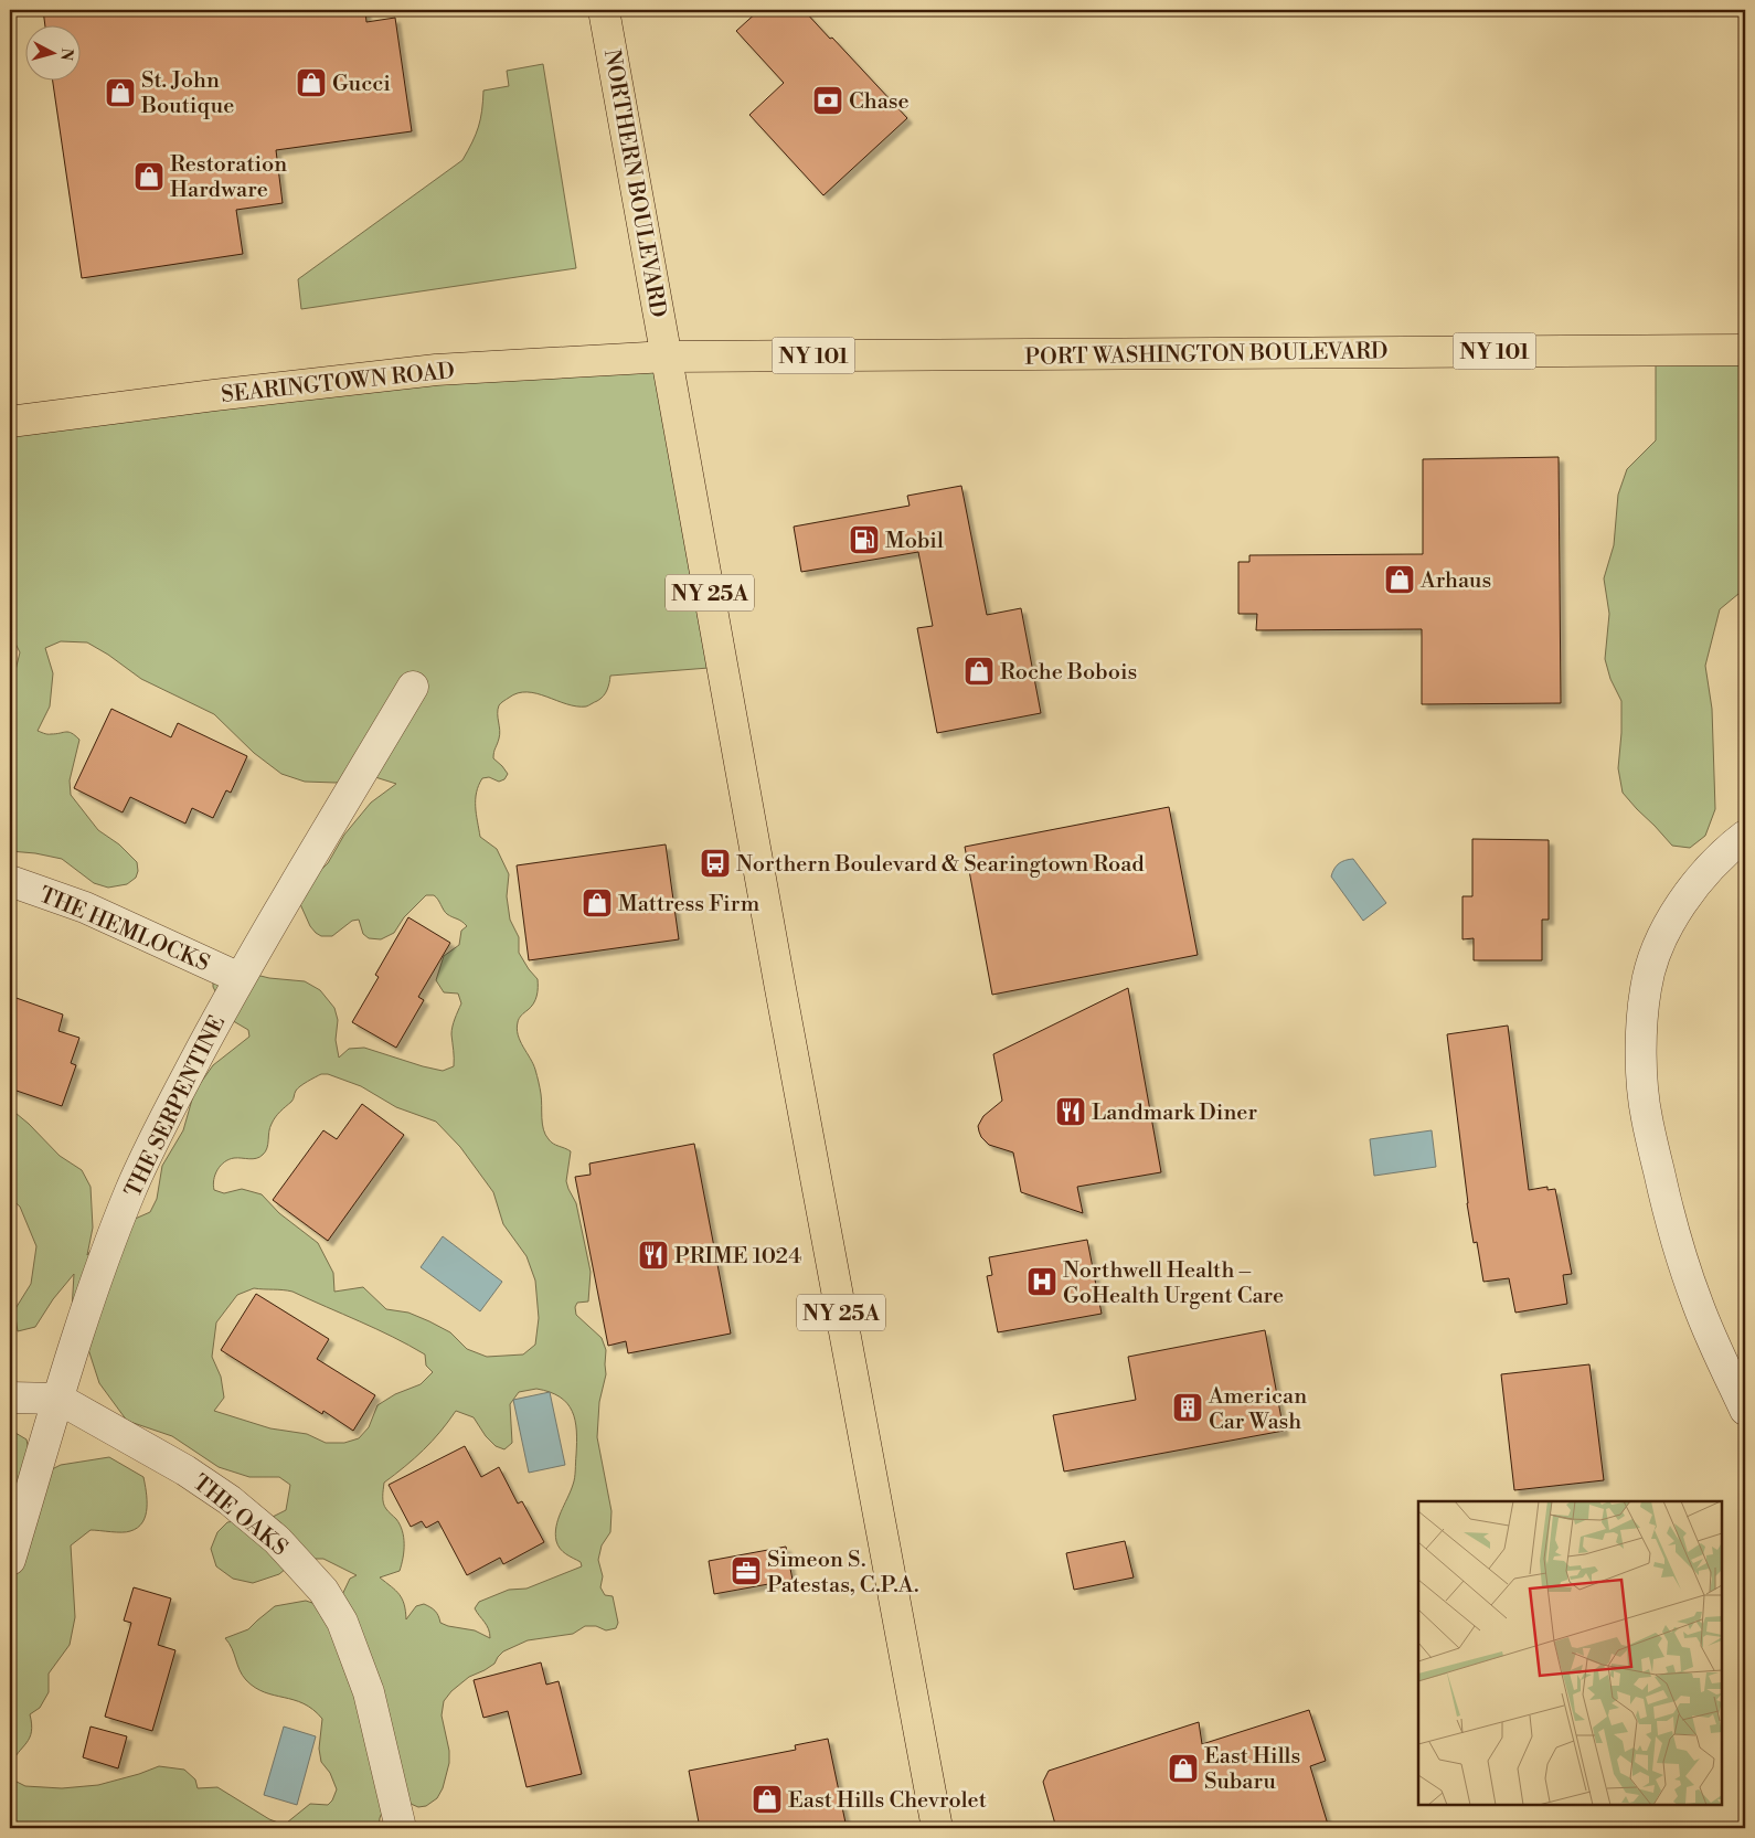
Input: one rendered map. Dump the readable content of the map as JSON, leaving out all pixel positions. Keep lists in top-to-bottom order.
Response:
{
  "streets": {
    "main road": [
      "NORTHERN BOULEVARD",
      "NY 101",
      "PORT WASHINGTON BOULEVARD",
      "SEARINGTOWN ROAD",
      "NY 25A"
    ],
    "street": ["THE HEMLOCKS", "THE SERPENTINE", "THE OAKS"]
  },
  "crossings": [
    ["NORTHERN BOULEVARD", "PORT WASHINGTON BOULEVARD"],
    ["NORTHERN BOULEVARD", "SEARINGTOWN ROAD"],
    ["NORTHERN BOULEVARD", "NY 25A"],
    ["PORT WASHINGTON BOULEVARD", "SEARINGTOWN ROAD"],
    ["PORT WASHINGTON BOULEVARD", "NY 25A"],
    ["SEARINGTOWN ROAD", "NY 25A"],
    ["THE HEMLOCKS", "THE SERPENTINE"],
    ["THE SERPENTINE", "THE OAKS"]
  ],
  "places": {
    "shop": [
      "Gucci",
      "St. John Boutique",
      "Restoration Hardware",
      "Arhaus",
      "Roche Bobois",
      "Mattress Firm",
      "East Hills Subaru",
      "East Hills Chevrolet"
    ],
    "bank": ["Chase"],
    "fuel station": ["Mobil"],
    "bus stop": ["Northern Boulevard & Searingtown Road"],
    "restaurant": ["Landmark Diner", "PRIME 1024"],
    "hospital": ["Northwell Health – GoHealth Urgent Care"],
    "building": ["American Car Wash"],
    "office": ["Simeon S. Patestas, C.P.A."]
  },
  "north": "right"
}
